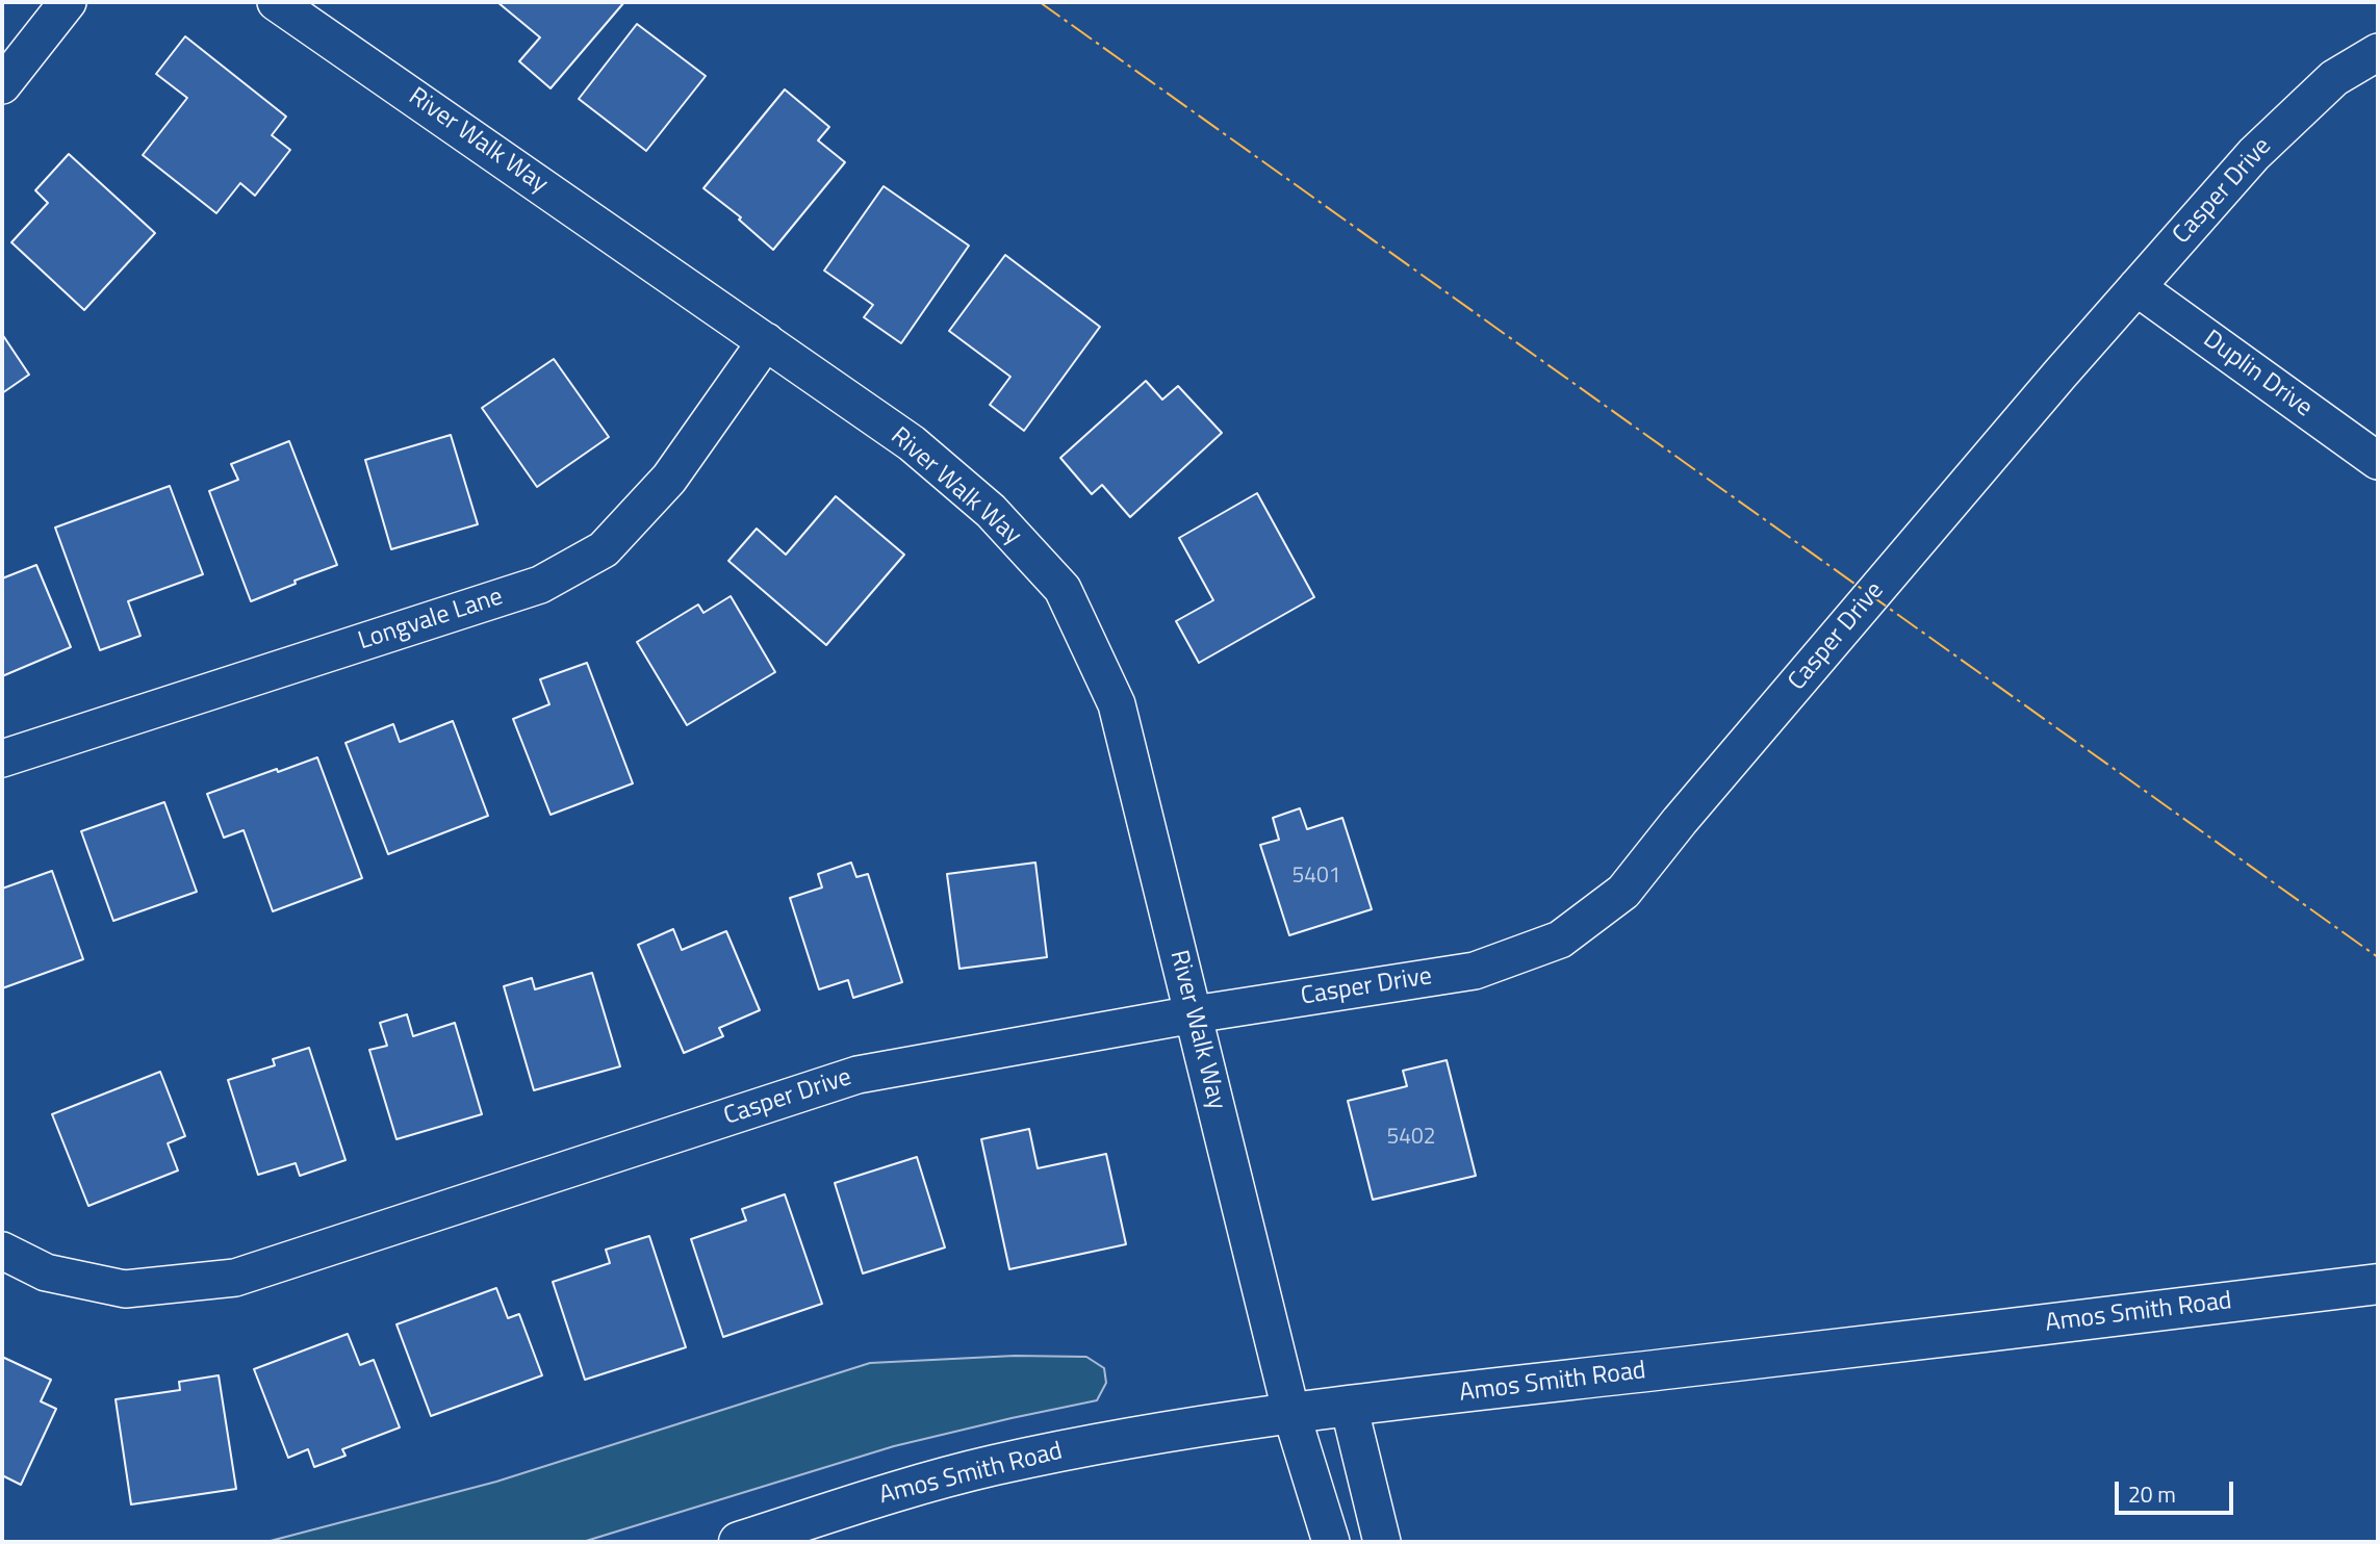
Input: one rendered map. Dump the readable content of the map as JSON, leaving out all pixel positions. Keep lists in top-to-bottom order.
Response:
{
  "streets": {
    "street": [
      "River Walk Way",
      "Casper Drive",
      "Duplin Drive",
      "Longvale Lane",
      "Amos Smith Road"
    ]
  },
  "crossings": [
    ["River Walk Way", "Casper Drive"],
    ["River Walk Way", "Longvale Lane"],
    ["River Walk Way", "Amos Smith Road"],
    ["Casper Drive", "Duplin Drive"]
  ],
  "house_numbers": ["5401", "5402"],
  "scale_bar": "20 m"
}
